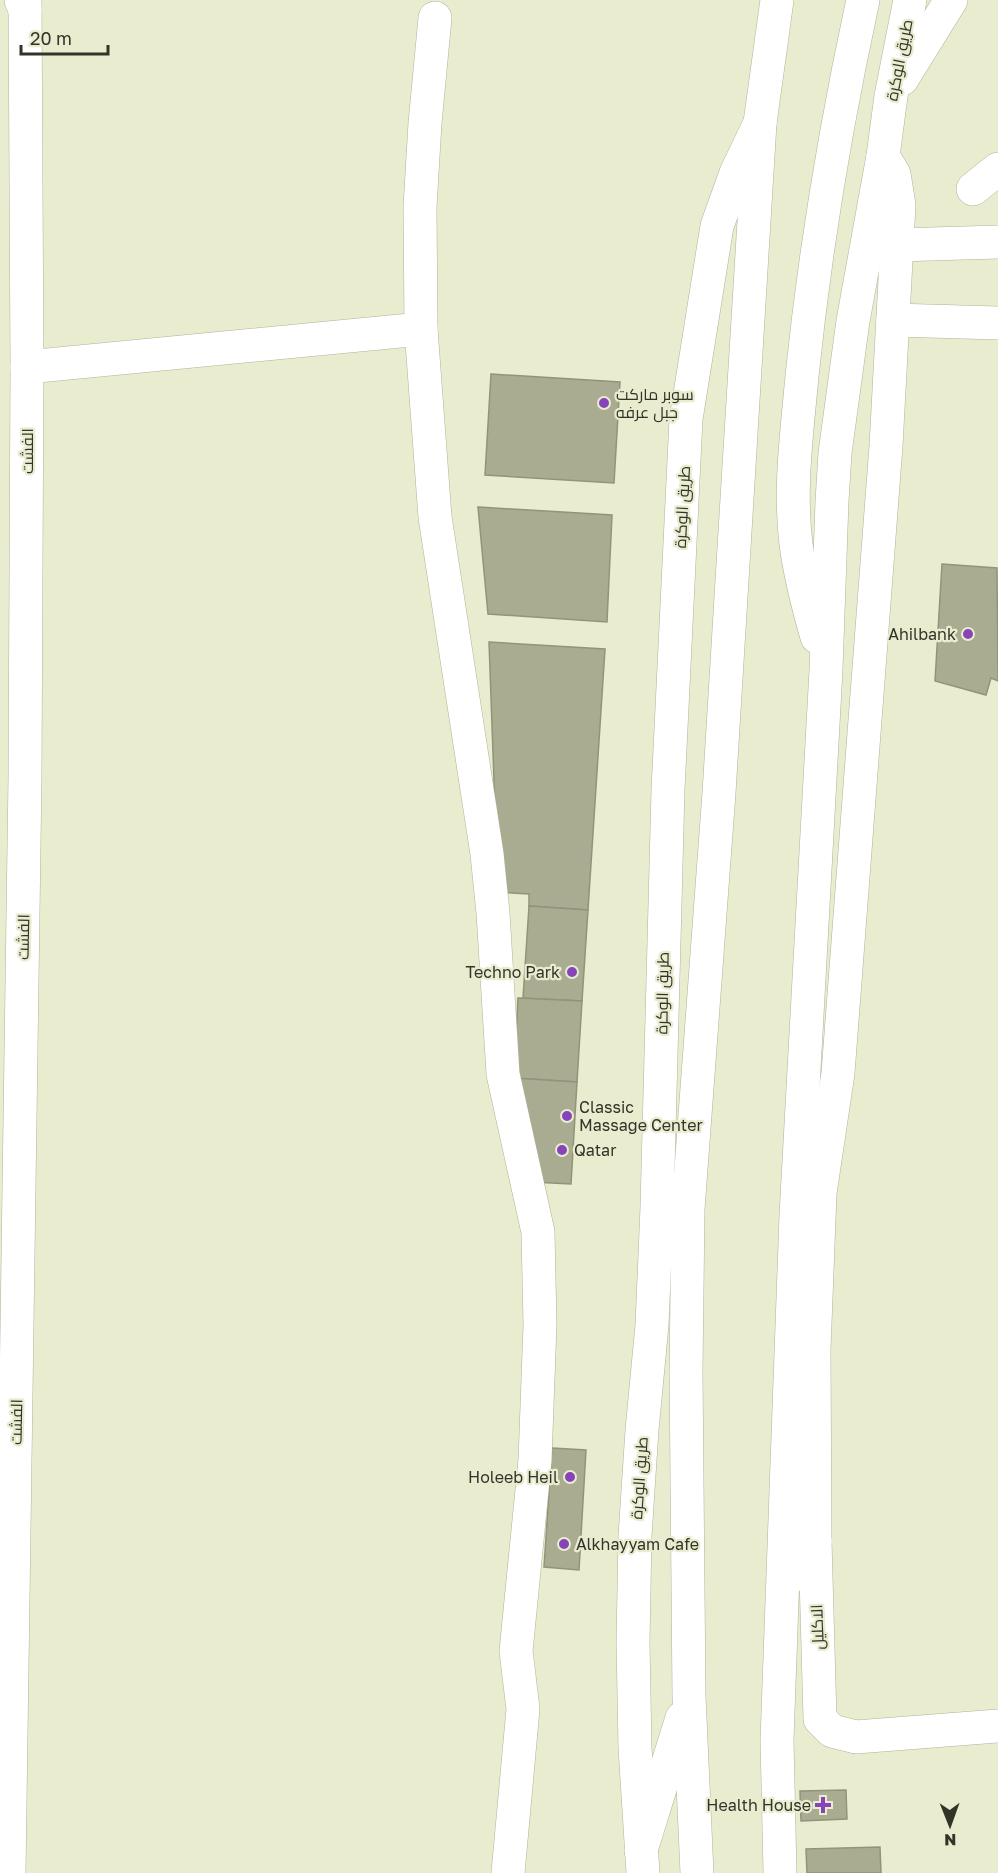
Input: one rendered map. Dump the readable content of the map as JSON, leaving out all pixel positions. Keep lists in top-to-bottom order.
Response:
{
  "streets": {
    "main road": ["طريق الوكرة", "الفشت", "الاكليل"]
  },
  "places": {
    "other": [
      "سوبر ماركت جبل عرفه",
      "Ahilbank",
      "Techno Park",
      "Classic Massage Center",
      "Qatar",
      "Holeeb Heil",
      "Alkhayyam Cafe"
    ],
    "health": ["Health House"]
  },
  "scale_bar": "20 m",
  "north": "bottom"
}
